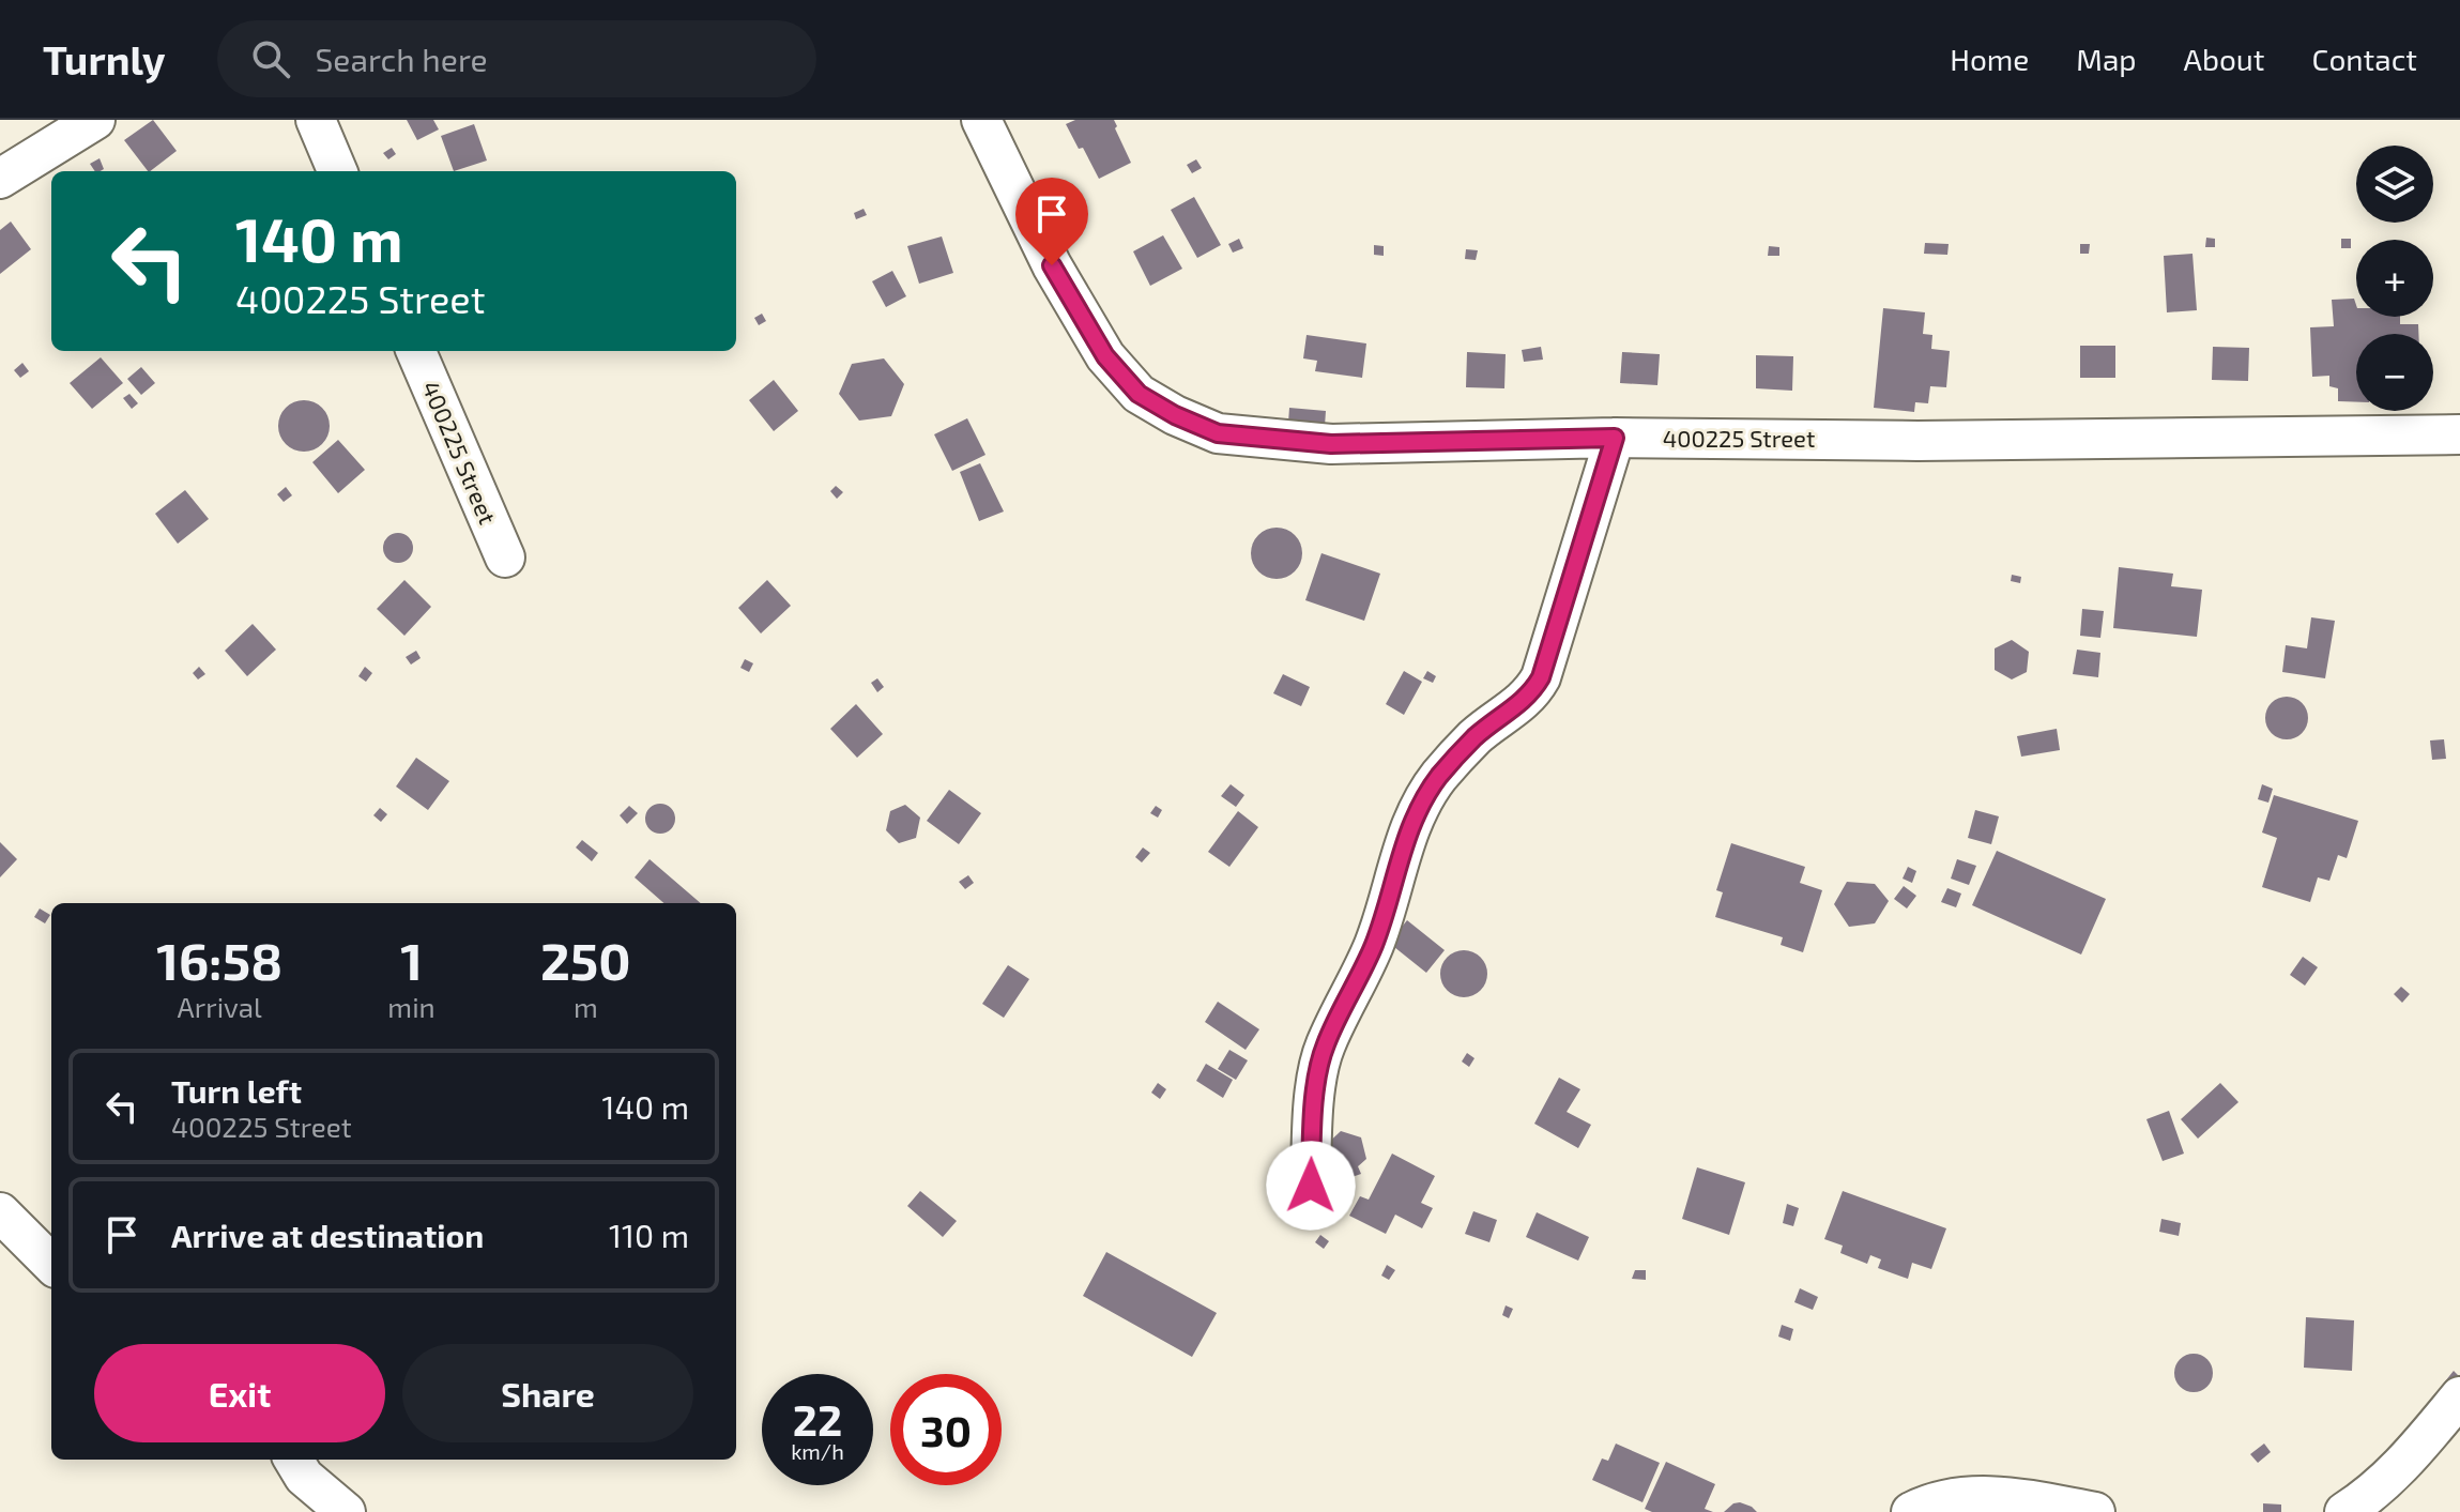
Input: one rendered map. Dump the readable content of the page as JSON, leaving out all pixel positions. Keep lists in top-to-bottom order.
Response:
{
  "streets": {
    "street": ["400225 Street"]
  },
  "page": {
    "header": "Turnly",
    "search": "Search here",
    "nav": [
      "Home",
      "Map",
      "About",
      "Contact"
    ],
    "map_buttons": ["+", "−"],
    "turn": ["140 m", "400225 Street"],
    "eta": [
      "16:58",
      "Arrival",
      "1",
      "min",
      "250",
      "m"
    ],
    "list": [
      {
        "name": "Turn left",
        "note": "400225 Street",
        "value": "140 m"
      },
      {
        "name": "Arrive at destination",
        "value": "110 m"
      }
    ],
    "buttons": ["Exit", "Share"],
    "speed": "22 km/h",
    "limit": "30"
  }
}
